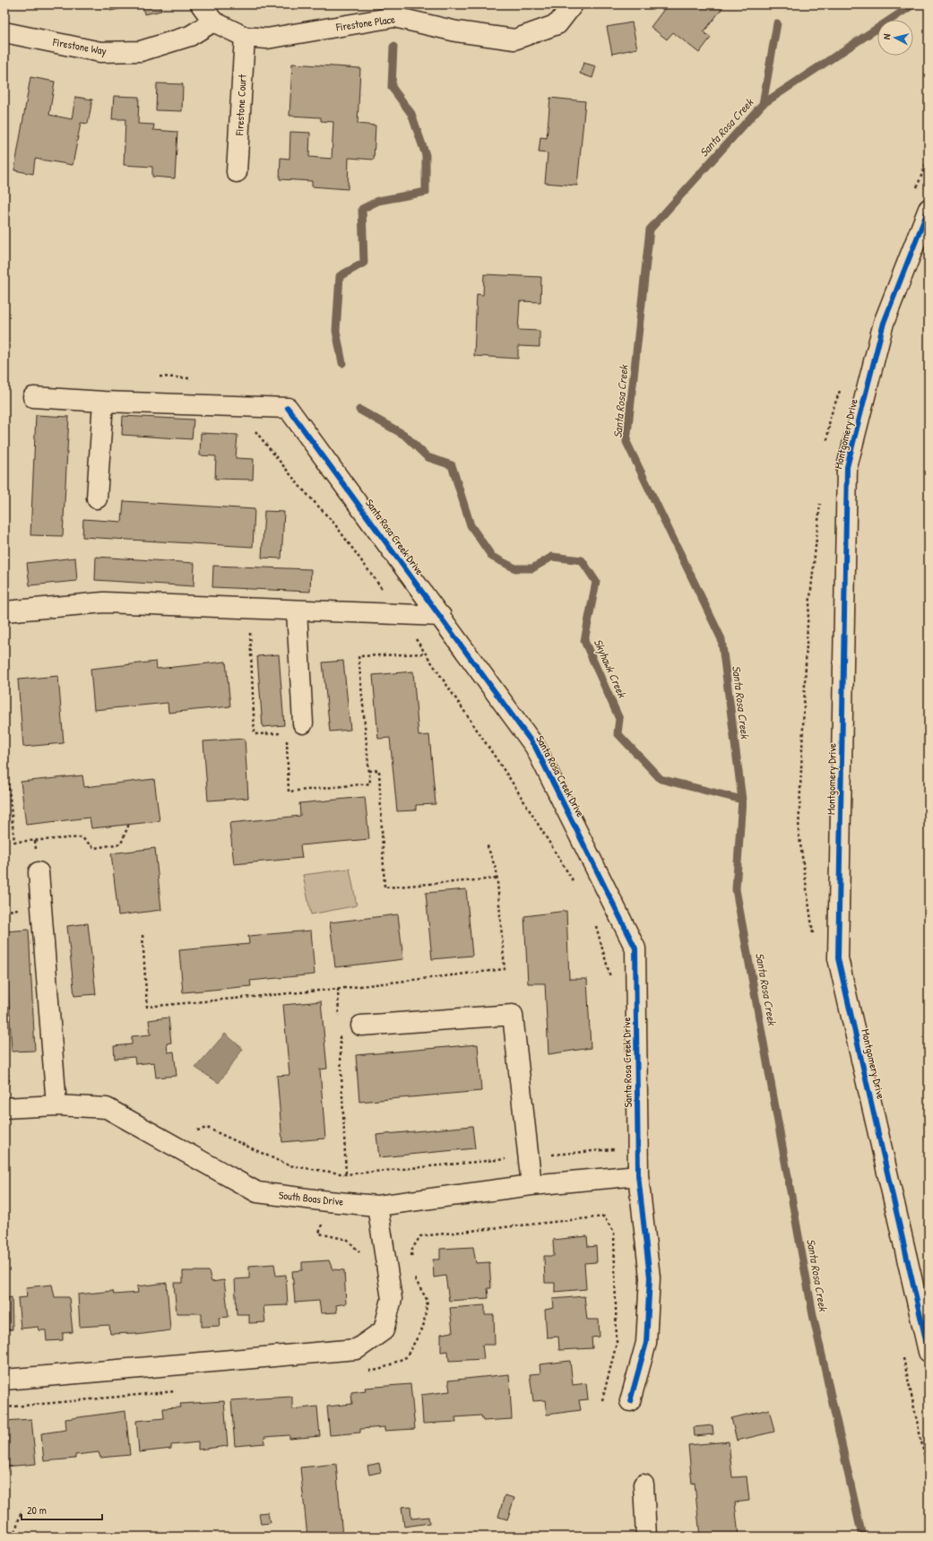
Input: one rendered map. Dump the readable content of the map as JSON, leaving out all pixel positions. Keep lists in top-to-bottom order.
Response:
{
  "streets": {
    "street": [
      "Firestone Place",
      "Firestone Way",
      "Firestone Court",
      "Montgomery Drive",
      "Santa Rosa Creek Drive",
      "South Boas Drive"
    ]
  },
  "crossings": [
    ["Firestone Place", "Firestone Way"],
    ["Firestone Place", "Firestone Court"],
    ["Santa Rosa Creek Drive", "South Boas Drive"]
  ],
  "water": ["Santa Rosa Creek", "Skyhawk Creek"],
  "scale_bar": "20 m",
  "north": "left"
}
